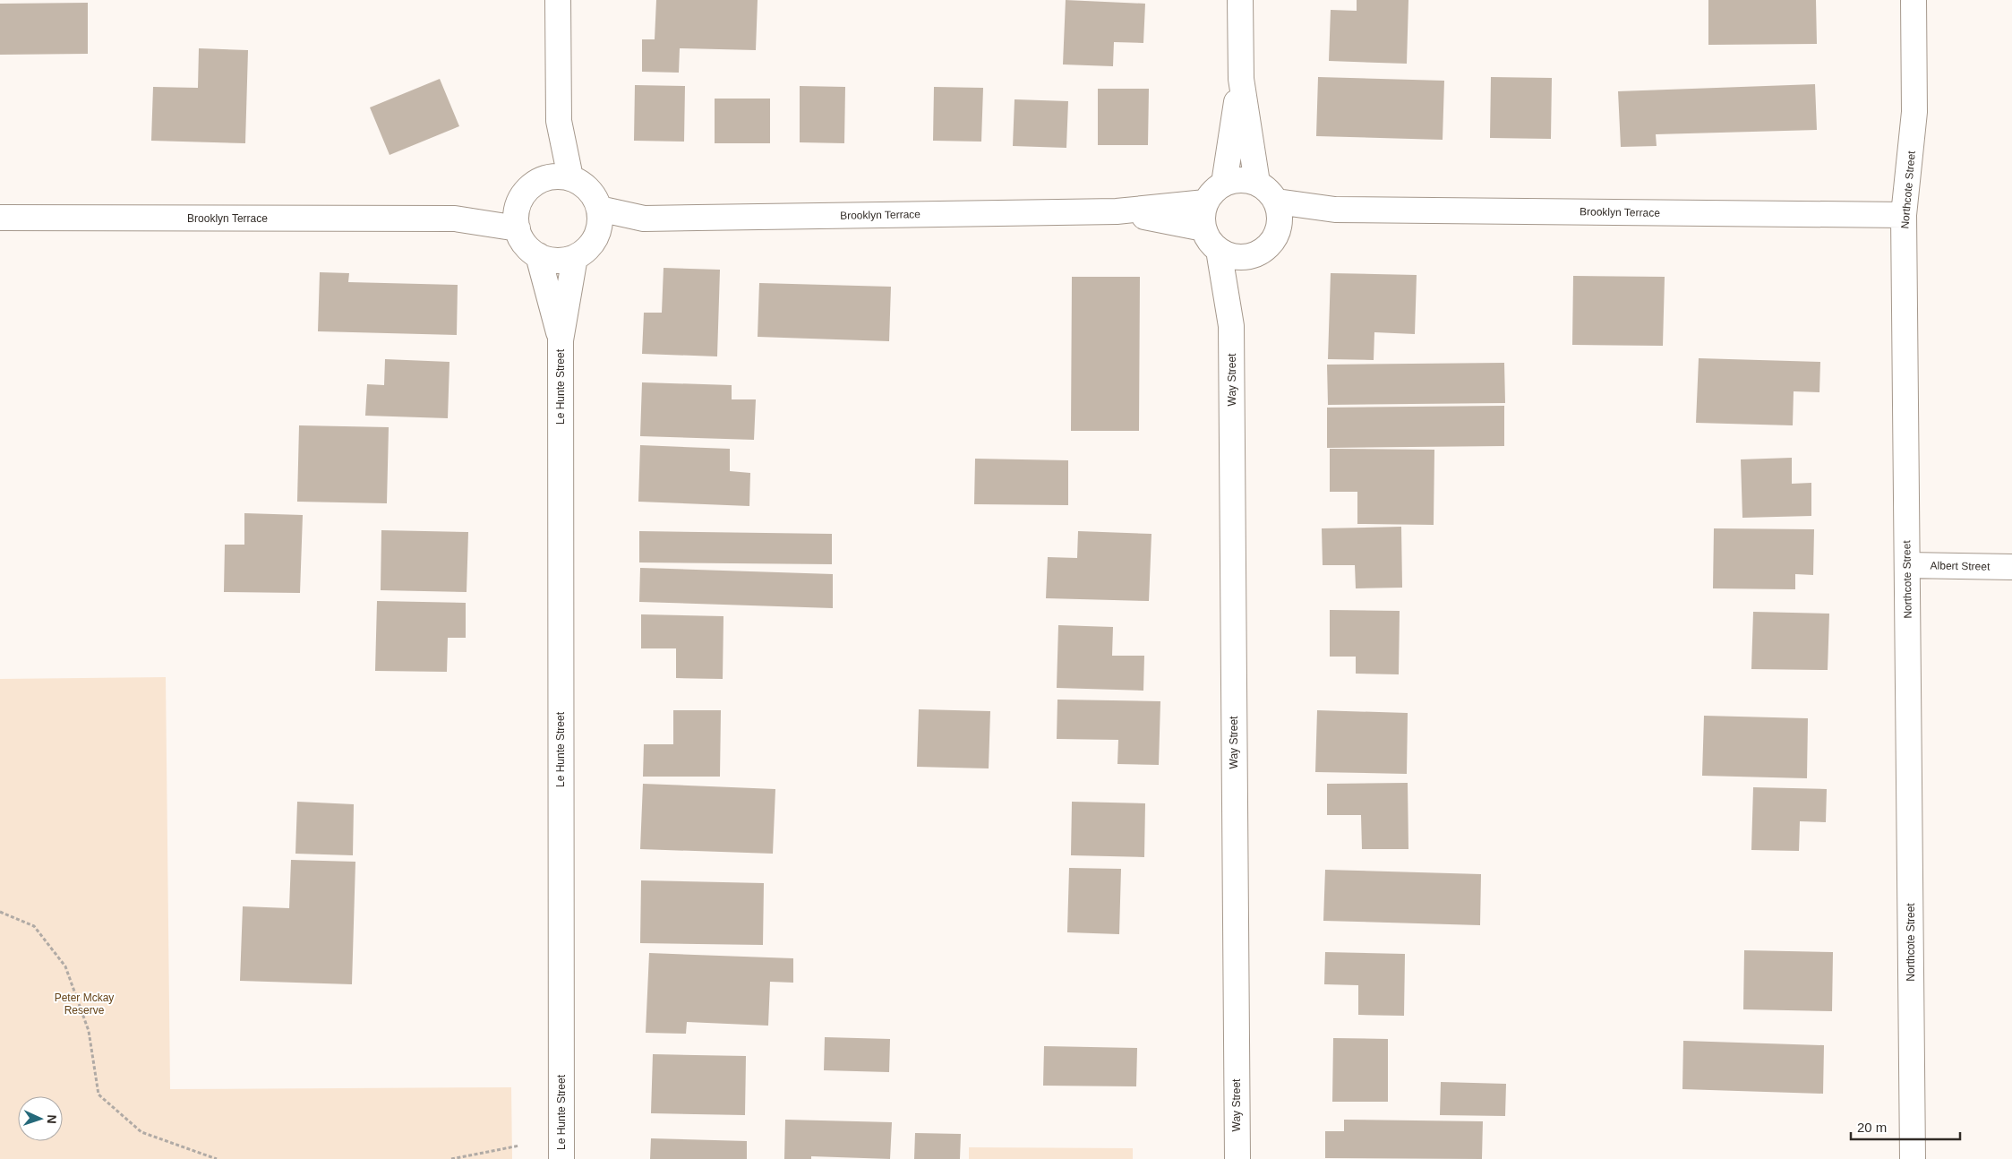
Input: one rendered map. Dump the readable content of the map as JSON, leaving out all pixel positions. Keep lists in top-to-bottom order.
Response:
{
  "streets": {
    "street": [
      "Northcote Street",
      "Brooklyn Terrace",
      "Way Street",
      "Le Hunte Street",
      "Albert Street"
    ]
  },
  "crossings": [
    ["Northcote Street", "Brooklyn Terrace"],
    ["Northcote Street", "Albert Street"],
    ["Brooklyn Terrace", "Way Street"],
    ["Brooklyn Terrace", "Le Hunte Street"]
  ],
  "parks": ["Peter Mckay Reserve"],
  "scale_bar": "20 m",
  "north": "right"
}
